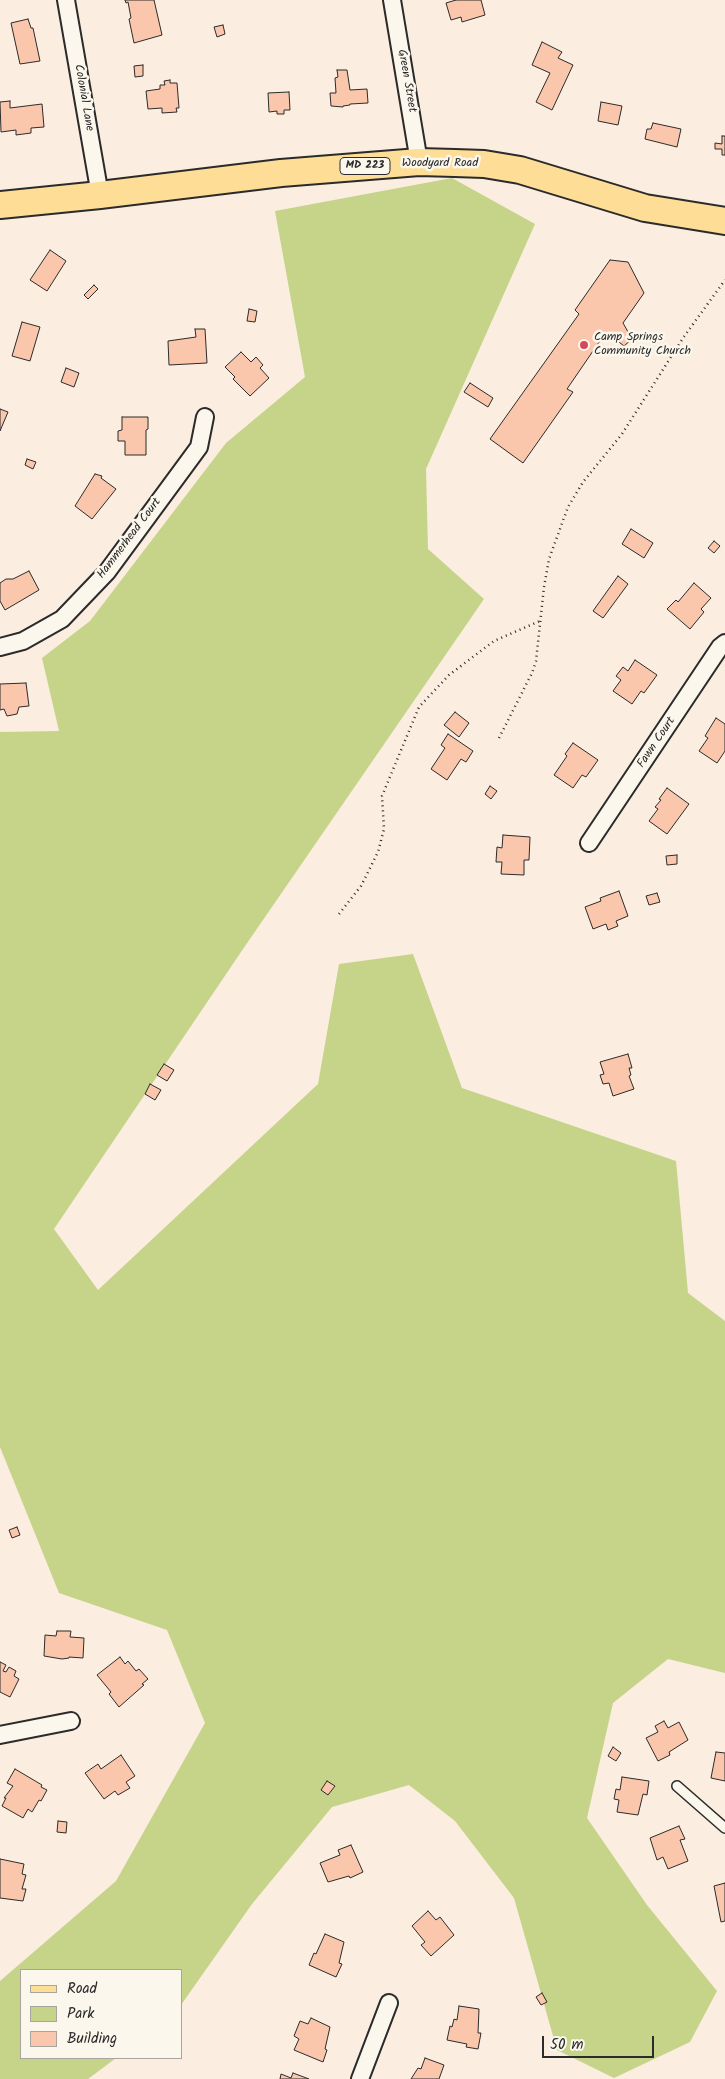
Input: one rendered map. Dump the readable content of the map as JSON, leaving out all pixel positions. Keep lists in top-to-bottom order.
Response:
{
  "streets": {
    "main road": ["Woodyard Road", "MD 223"],
    "street": [
      "Green Street",
      "Colonial Lane",
      "Hammerhead Court",
      "Fawn Court"
    ]
  },
  "crossings": [
    ["Green Street", "Woodyard Road"],
    ["Colonial Lane", "Woodyard Road"]
  ],
  "places": ["Camp Springs Community Church"],
  "legend": ["Road", "Park", "Building"],
  "scale_bar": "50 m"
}
